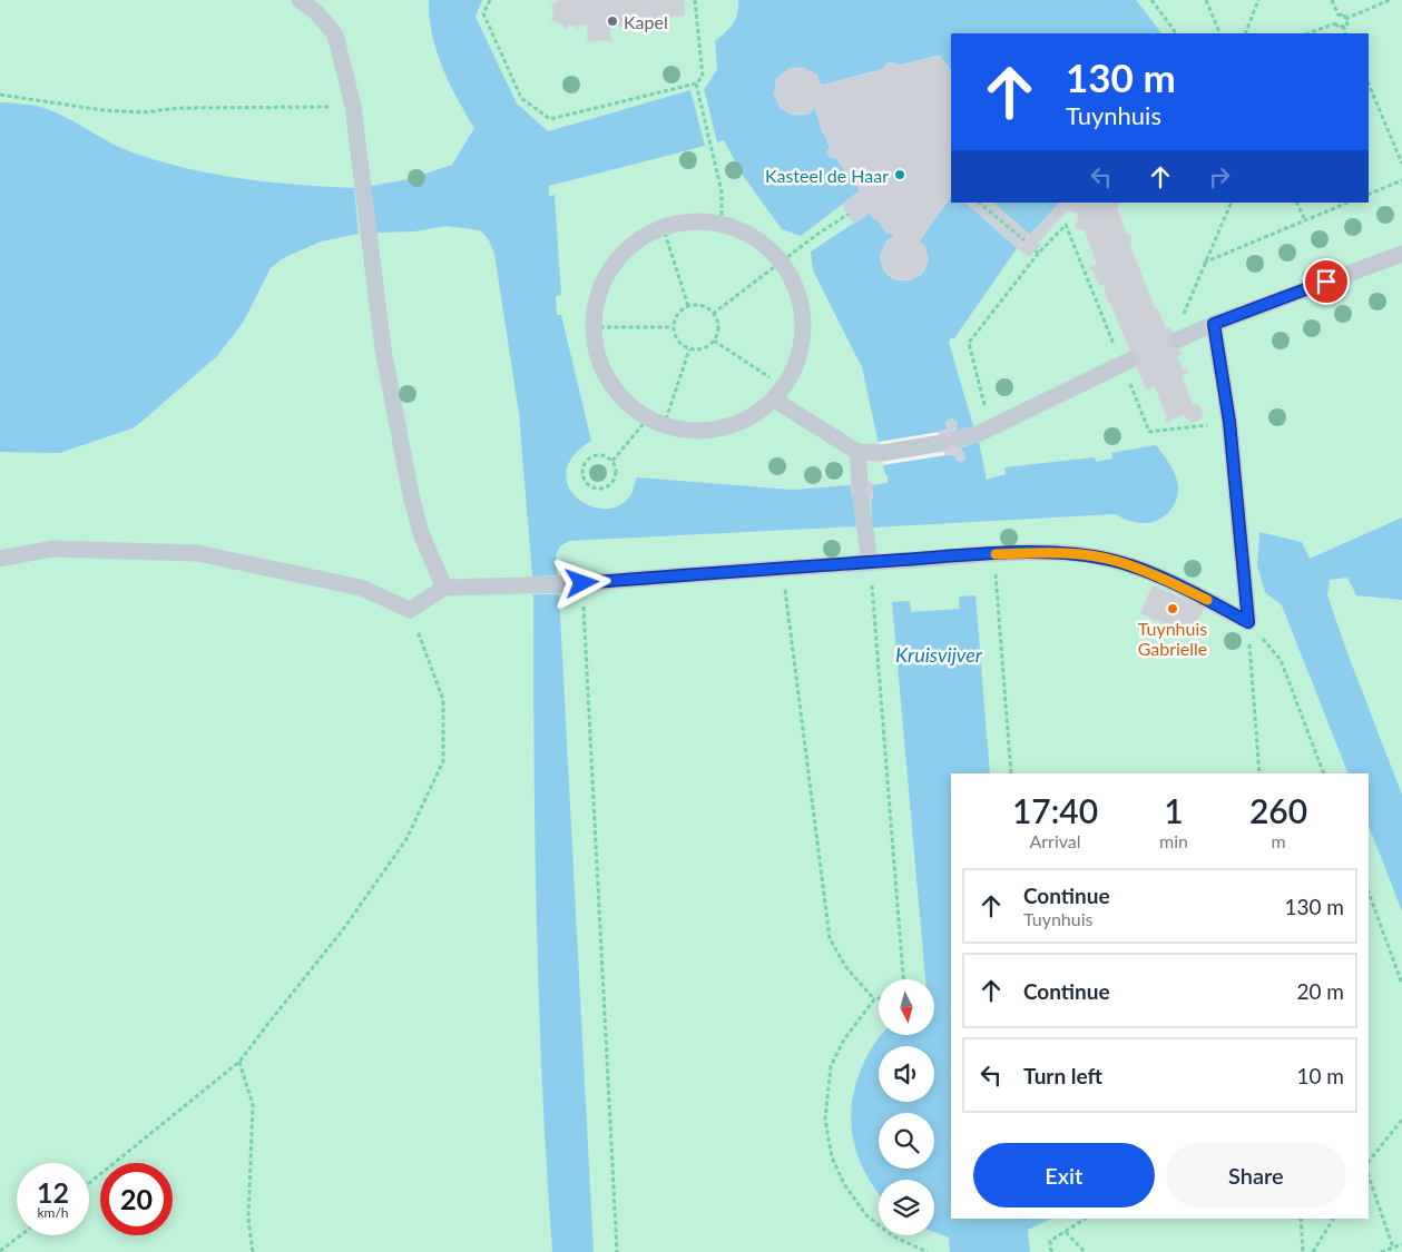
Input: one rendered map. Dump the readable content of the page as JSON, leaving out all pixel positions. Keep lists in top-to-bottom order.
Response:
{
  "water": ["Kruisvijver"],
  "places": ["Kapel", "Kasteel de Haar", "Tuynhuis Gabrielle"],
  "north": "bottom",
  "page": {
    "turn": ["130 m", "Tuynhuis"],
    "eta": [
      "17:40",
      "Arrival",
      "1",
      "min",
      "260",
      "m"
    ],
    "list": [
      {
        "name": "Continue",
        "note": "Tuynhuis",
        "value": "130 m"
      },
      {
        "name": "Continue",
        "value": "20 m"
      },
      {
        "name": "Turn left",
        "value": "10 m"
      }
    ],
    "buttons": ["Exit", "Share"],
    "speed": "12 km/h",
    "limit": "20"
  }
}
